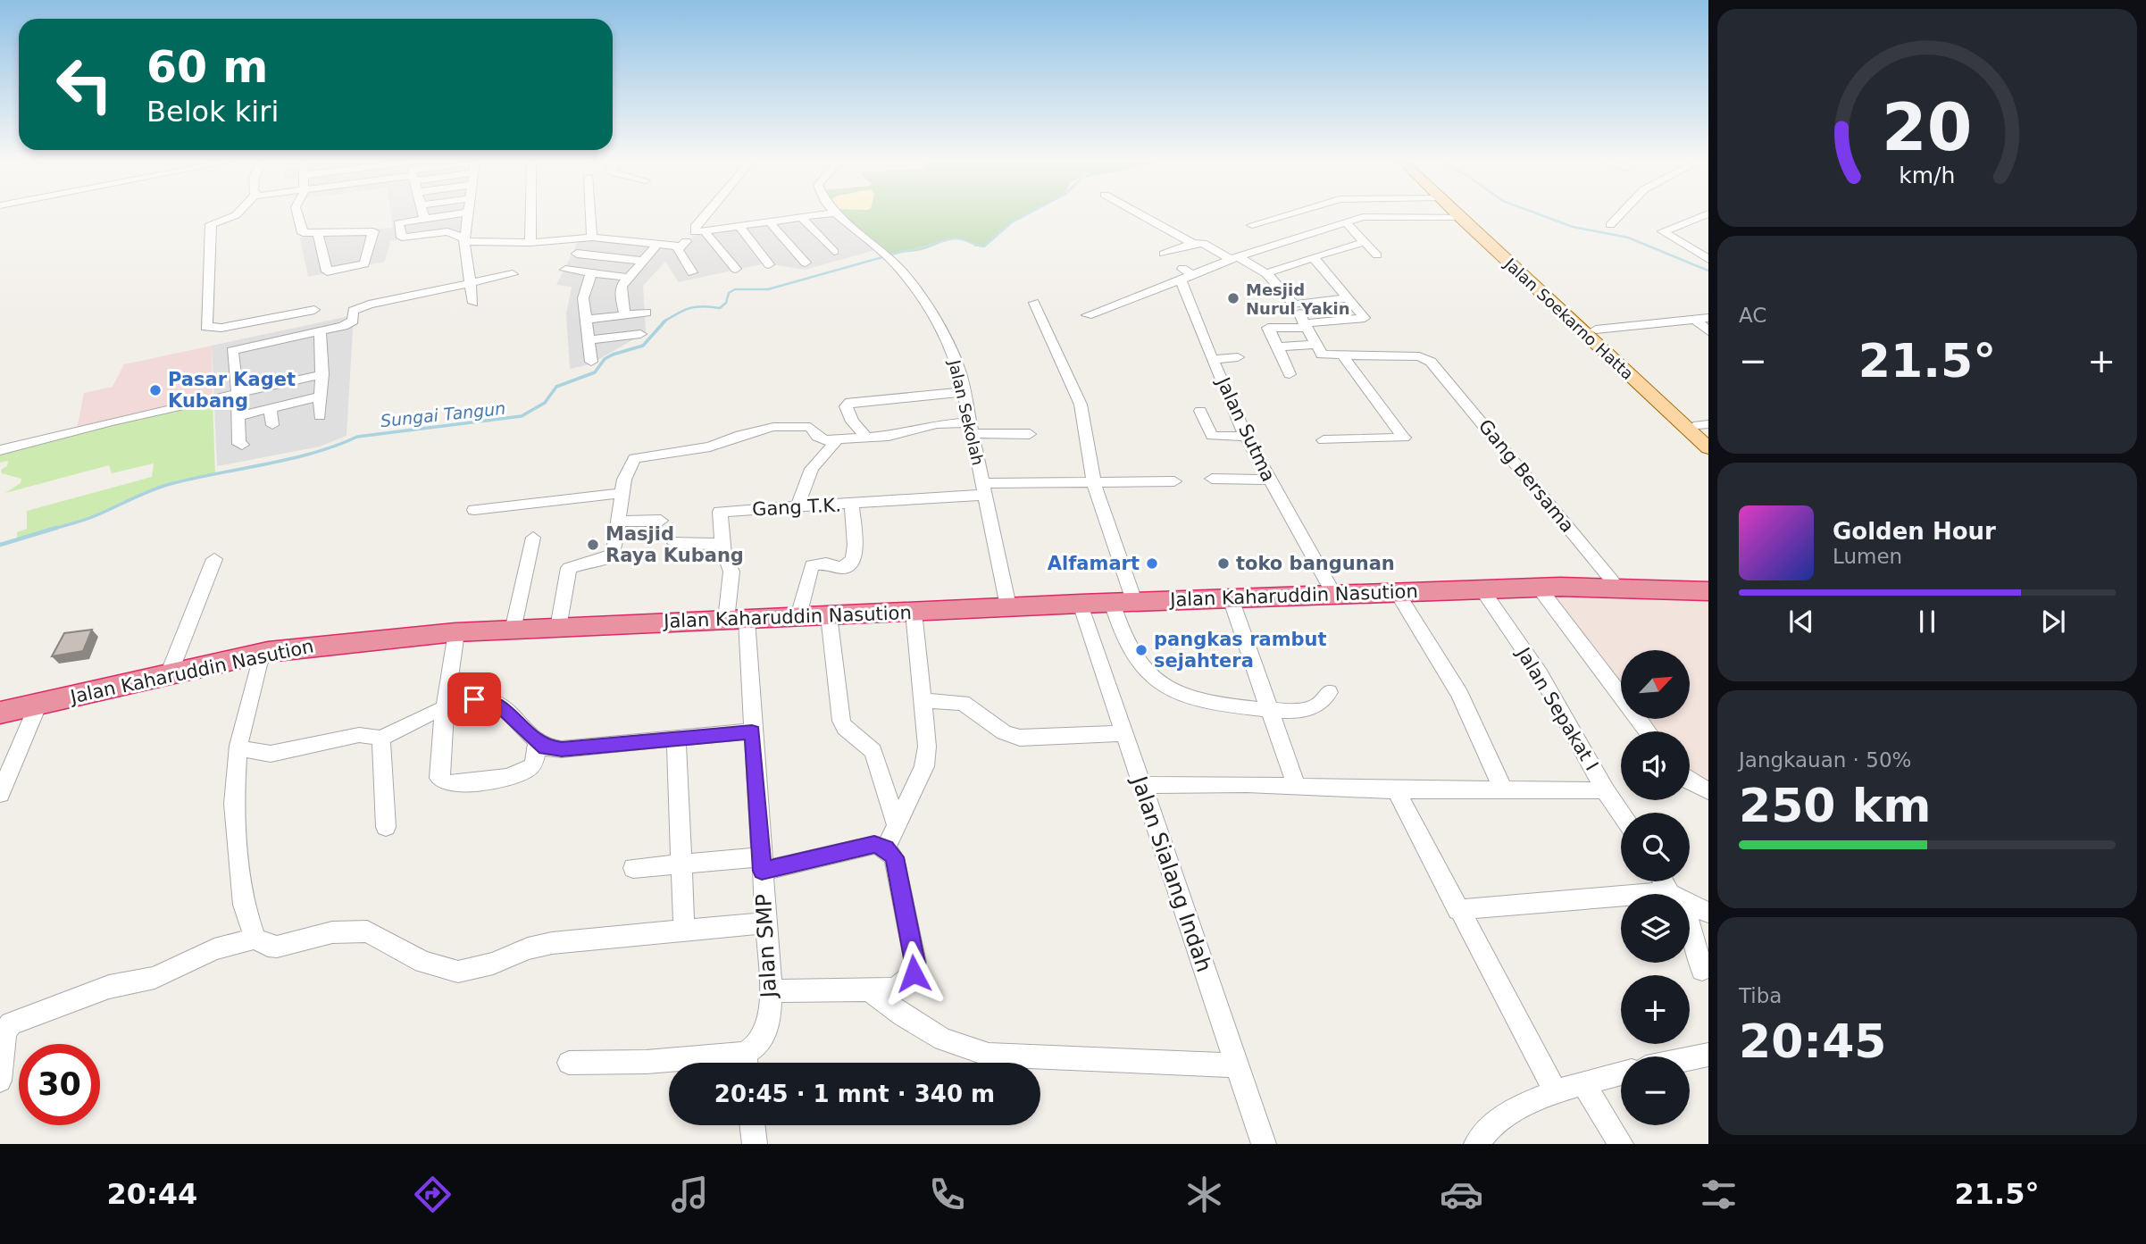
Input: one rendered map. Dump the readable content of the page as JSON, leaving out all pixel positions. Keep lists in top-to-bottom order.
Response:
{
  "streets": {
    "highway": ["Jalan Kaharuddin Nasution"],
    "main road": ["Jalan Soekarno Hatta"],
    "street": [
      "Jalan Sekolah",
      "Jalan Sutma",
      "Gang Bersama",
      "Gang T.K.",
      "Jalan Sepakat I",
      "Jalan Sialang Indah",
      "Jalan SMP"
    ]
  },
  "crossings": [
    ["Jalan Sekolah", "Gang T.K."],
    ["Jalan Sekolah", "Jalan Kaharuddin Nasution"],
    ["Jalan Sutma", "Jalan Kaharuddin Nasution"],
    ["Gang Bersama", "Jalan Kaharuddin Nasution"],
    ["Gang T.K.", "Jalan Kaharuddin Nasution"],
    ["Gang T.K.", "Jalan SMP"],
    ["Jalan Kaharuddin Nasution", "Jalan Sepakat I"],
    ["Jalan Kaharuddin Nasution", "Jalan Sialang Indah"],
    ["Jalan Kaharuddin Nasution", "Jalan SMP"]
  ],
  "water": ["Sungai Tangun"],
  "places": [
    "Mesjid Nurul Yakin",
    "Pasar Kaget Kubang",
    "Masjid Raya Kubang",
    "Alfamart",
    "toko bangunan",
    "pangkas rambut sejahtera"
  ],
  "north": "top right",
  "page": {
    "turn": ["60 m", "Belok kiri"],
    "tile": [
      "AC",
      ["Jangkauan · 50%", "250 km"],
      ["Tiba", "20:45"]
    ],
    "heat": ["−", "21.5°", "+"],
    "song": ["Golden Hour", "Lumen"],
    "map_buttons": ["+", "−"],
    "limit": "30",
    "trip": "20:45 · 1 mnt · 340 m",
    "tabs": ["20:44", "21.5°"],
    "gauge": ["20", "km/h"]
  }
}
